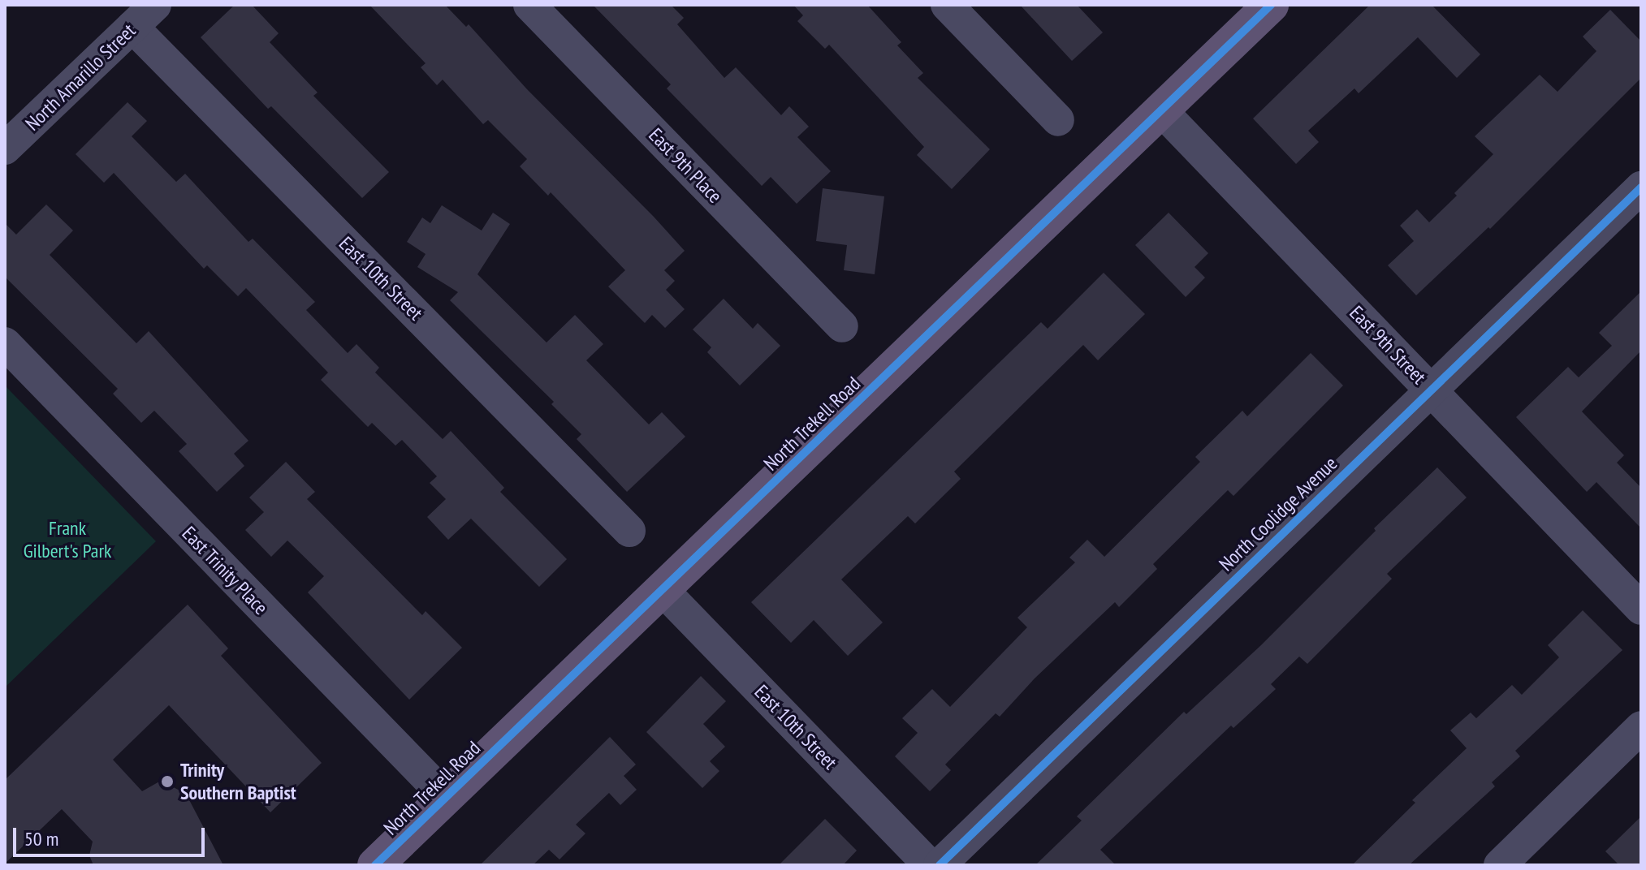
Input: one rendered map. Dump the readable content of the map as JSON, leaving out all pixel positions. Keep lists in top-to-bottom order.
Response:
{
  "streets": {
    "main road": ["North Trekell Road"],
    "street": [
      "North Amarillo Street",
      "East 9th Place",
      "East 10th Street",
      "East 9th Street",
      "North Coolidge Avenue",
      "East Trinity Place"
    ]
  },
  "crossings": [
    ["North Amarillo Street", "East 10th Street"],
    ["East 10th Street", "North Trekell Road"],
    ["East 9th Street", "North Trekell Road"],
    ["East 9th Street", "North Coolidge Avenue"],
    ["North Trekell Road", "East Trinity Place"]
  ],
  "parks": ["Frank Gilbert's Park"],
  "places": ["Trinity Southern Baptist"],
  "scale_bar": "50 m"
}
